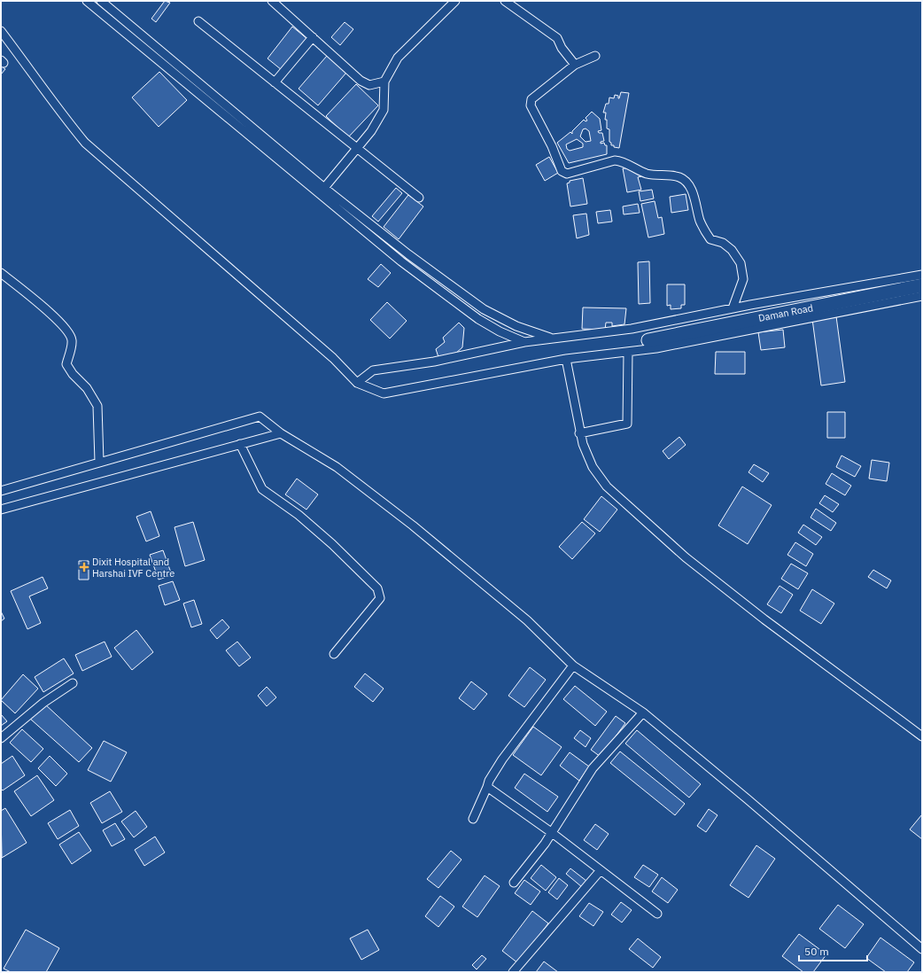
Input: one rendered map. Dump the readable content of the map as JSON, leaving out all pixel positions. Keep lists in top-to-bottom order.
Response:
{
  "streets": {
    "main road": ["Daman Road"]
  },
  "places": {
    "health": ["Dixit Hospital and Harshai IVF Centre"]
  },
  "scale_bar": "50 m"
}
